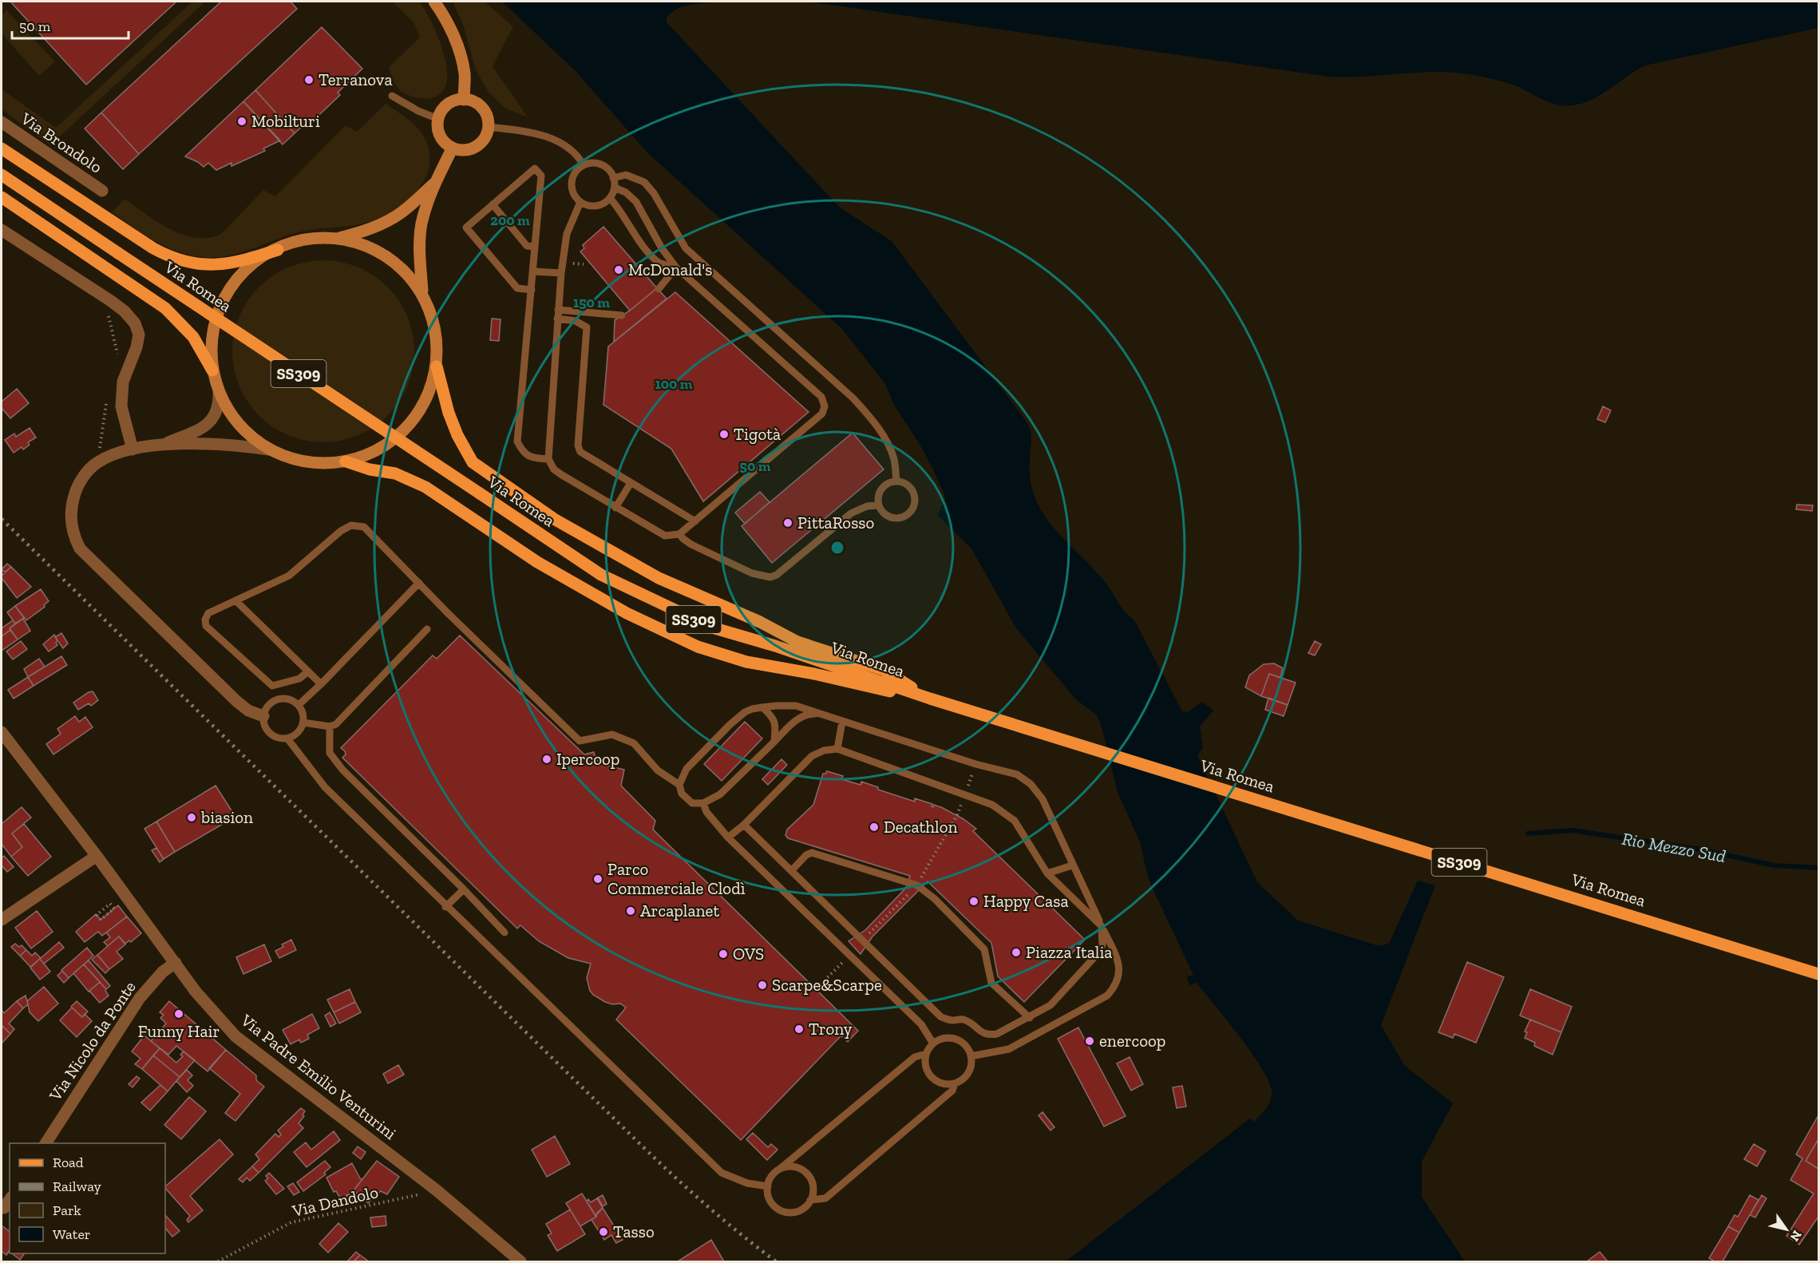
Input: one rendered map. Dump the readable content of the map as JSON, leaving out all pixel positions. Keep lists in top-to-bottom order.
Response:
{
  "streets": {
    "main road": ["Via Romea", "SS309"],
    "street": ["Via Brondolo", "Via Nicolo da Ponte", "Via Padre Emilio Venturini"],
    "path": ["Via Dandolo"]
  },
  "crossings": [
    ["Via Nicolo da Ponte", "Via Padre Emilio Venturini"],
    ["Via Padre Emilio Venturini", "Via Dandolo"]
  ],
  "water": ["Rio Mezzo Sud"],
  "places": [
    "Terranova",
    "Mobilturi",
    "McDonald's",
    "Tigotà",
    "PittaRosso",
    "Ipercoop",
    "biasion",
    "Decathlon",
    "Parco Commerciale Clodì",
    "Happy Casa",
    "Arcaplanet",
    "Piazza Italia",
    "OVS",
    "Scarpe&Scarpe",
    "Funny Hair",
    "Trony",
    "enercoop",
    "Tasso"
  ],
  "legend": [
    "Road",
    "Railway",
    "Park",
    "Water"
  ],
  "scale_bar": "50 m",
  "north": "bottom right",
  "rings": [
    "200 m",
    "150 m",
    "100 m",
    "50 m"
  ]
}
